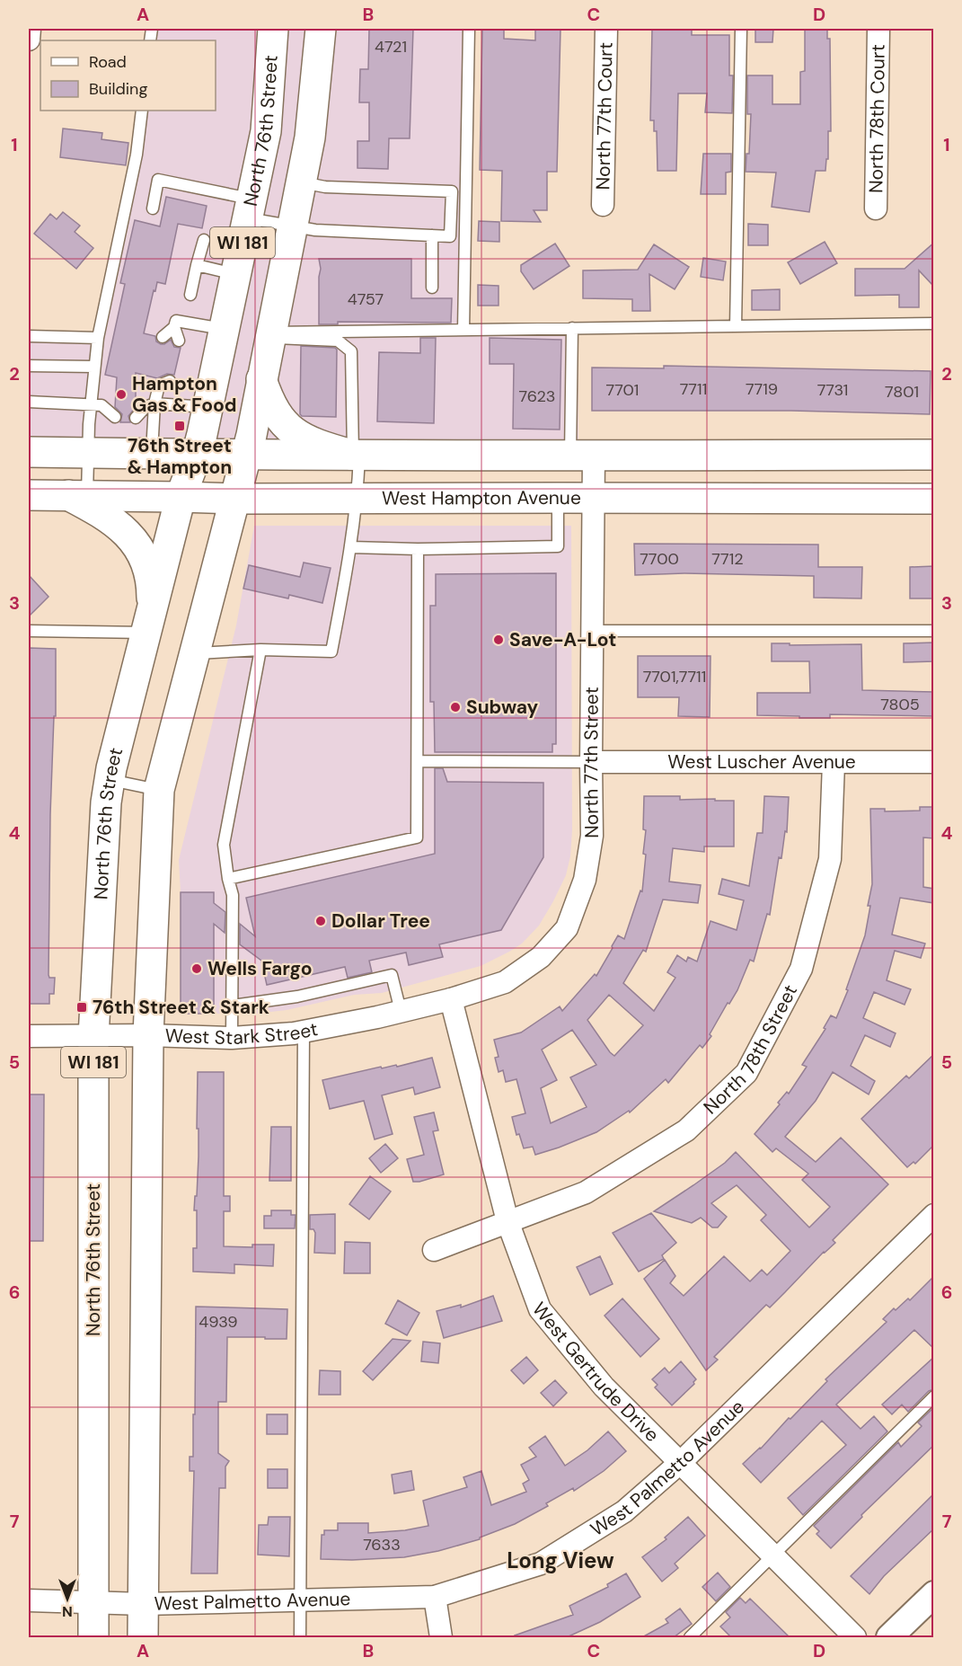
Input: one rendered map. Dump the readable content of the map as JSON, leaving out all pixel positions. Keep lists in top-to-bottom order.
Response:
{
  "streets": {
    "main road": ["North 76th Street", "WI 181", "West Hampton Avenue"],
    "street": [
      "North 77th Court",
      "North 78th Court",
      "West Luscher Avenue",
      "North 77th Street",
      "West Stark Street",
      "North 78th Street",
      "West Gertrude Drive",
      "West Palmetto Avenue"
    ]
  },
  "crossings": [
    ["North 76th Street", "West Hampton Avenue"],
    ["North 76th Street", "West Stark Street"],
    ["North 76th Street", "West Palmetto Avenue"],
    ["WI 181", "West Hampton Avenue"],
    ["WI 181", "West Stark Street"],
    ["WI 181", "West Palmetto Avenue"],
    ["West Hampton Avenue", "North 77th Street"],
    ["West Luscher Avenue", "North 77th Street"],
    ["West Luscher Avenue", "North 78th Street"],
    ["North 77th Street", "West Stark Street"],
    ["North 77th Street", "West Gertrude Drive"],
    ["West Stark Street", "West Gertrude Drive"],
    ["North 78th Street", "West Gertrude Drive"],
    ["West Gertrude Drive", "West Palmetto Avenue"]
  ],
  "districts": ["Long View"],
  "places": {
    "other": [
      "Hampton Gas & Food",
      "Save-A-Lot",
      "Subway",
      "Dollar Tree",
      "Wells Fargo"
    ],
    "transit": ["76th Street & Hampton", "76th Street & Stark"]
  },
  "house_numbers": [
    "4721",
    "4757",
    "7711",
    "7719",
    "7701",
    "7731",
    "7801",
    "7623",
    "7700",
    "7712",
    "7701,7711",
    "7805",
    "4939",
    "7633"
  ],
  "legend": ["Road", "Building"],
  "north": "bottom",
  "grid": {
    "columns": [
      "A",
      "B",
      "C",
      "D"
    ],
    "rows": [
      "1",
      "2",
      "3",
      "4",
      "5",
      "6",
      "7"
    ]
  }
}
